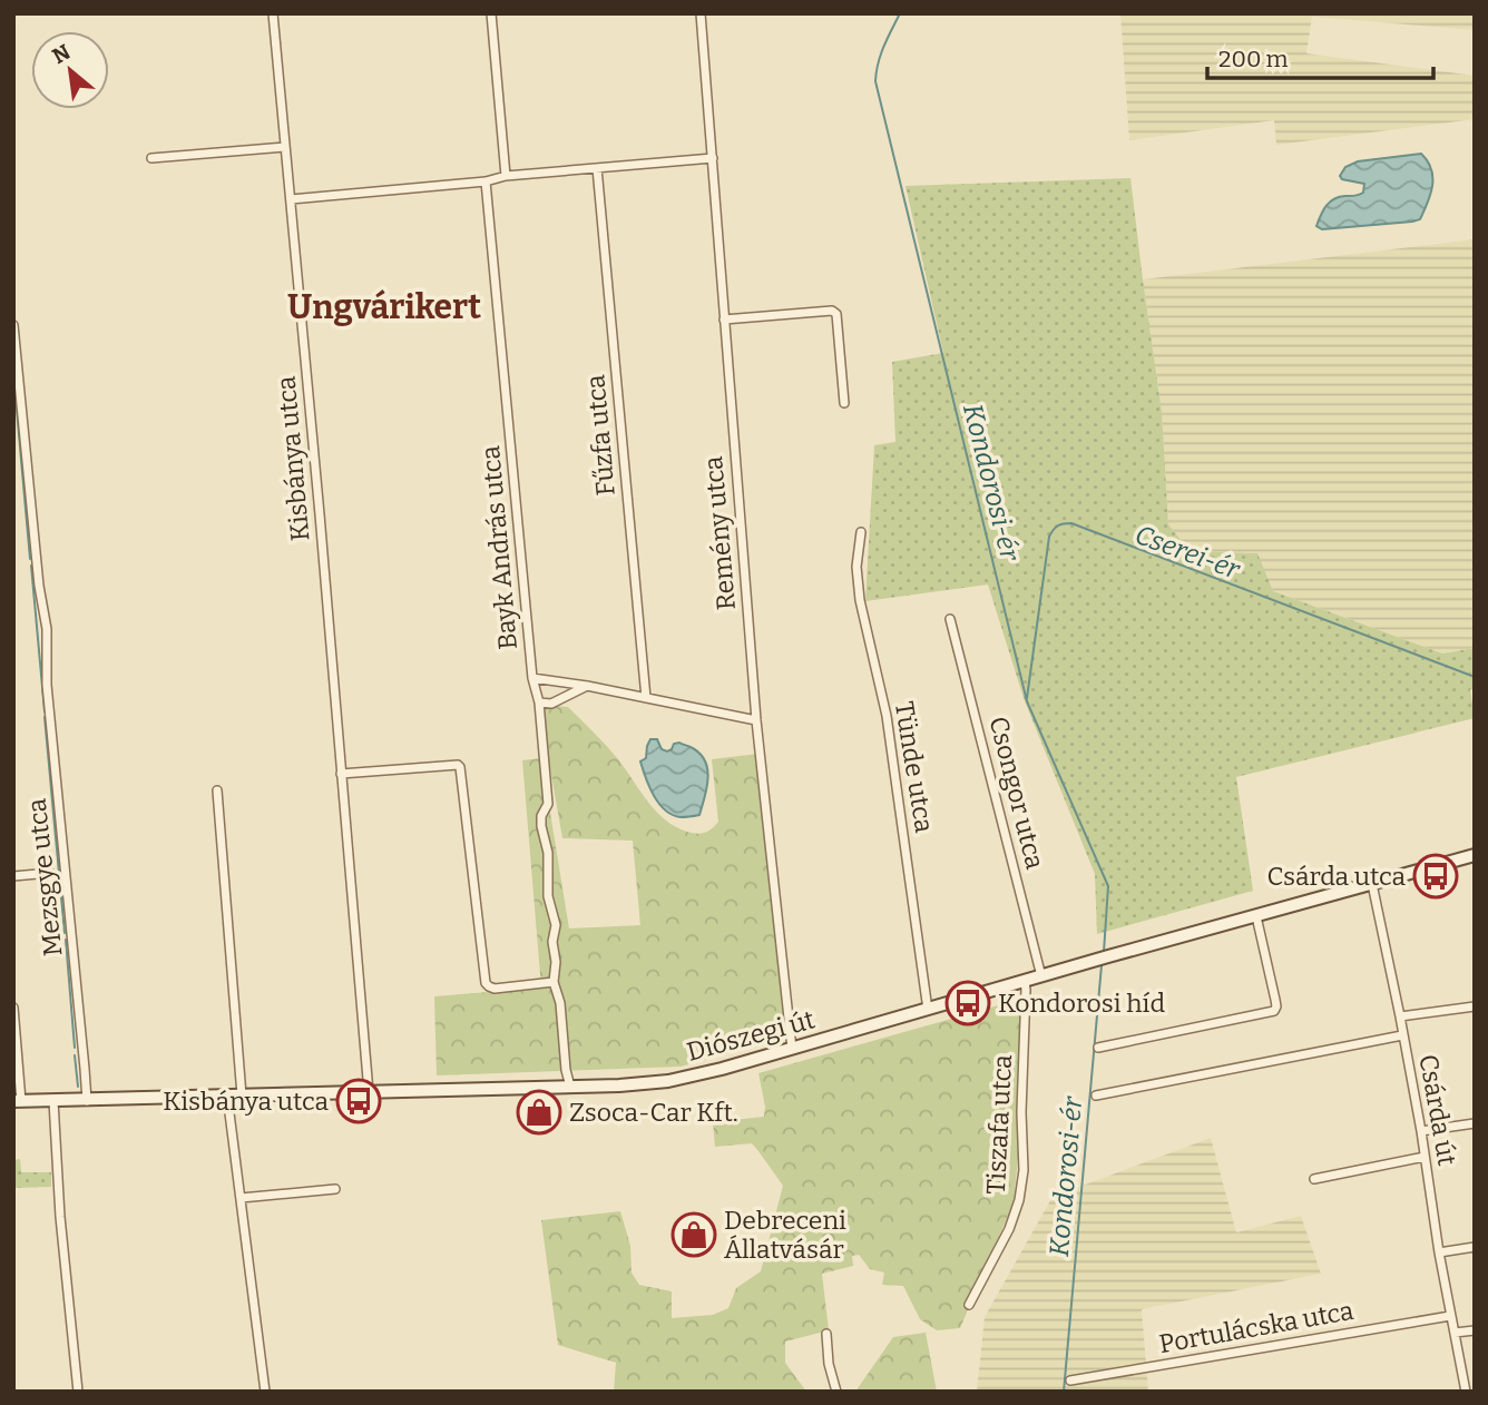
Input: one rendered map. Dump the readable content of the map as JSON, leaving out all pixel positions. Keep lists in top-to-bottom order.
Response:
{
  "streets": {
    "main road": ["Diószegi út"],
    "street": [
      "Fűzfa utca",
      "Kisbánya utca",
      "Remény utca",
      "Bayk András utca",
      "Tünde utca",
      "Csongor utca",
      "Mezsgye utca",
      "Csárda út",
      "Tiszafa utca",
      "Portulácska utca"
    ]
  },
  "crossings": [
    ["Kisbánya utca", "Diószegi út"],
    ["Remény utca", "Diószegi út"],
    ["Bayk András utca", "Diószegi út"],
    ["Tünde utca", "Diószegi út"],
    ["Csongor utca", "Diószegi út"],
    ["Mezsgye utca", "Diószegi út"],
    ["Diószegi út", "Csárda út"],
    ["Diószegi út", "Tiszafa utca"],
    ["Csárda út", "Portulácska utca"]
  ],
  "districts": ["Ungvárikert"],
  "water": ["Kondorosi-ér", "Cserei-ér"],
  "places": {
    "bus stop": ["Csárda utca", "Kondorosi híd", "Kisbánya utca"],
    "shop": ["Zsoca-Car Kft.", "Debreceni Állatvásár"]
  },
  "scale_bar": "200 m",
  "north": "top left"
}
